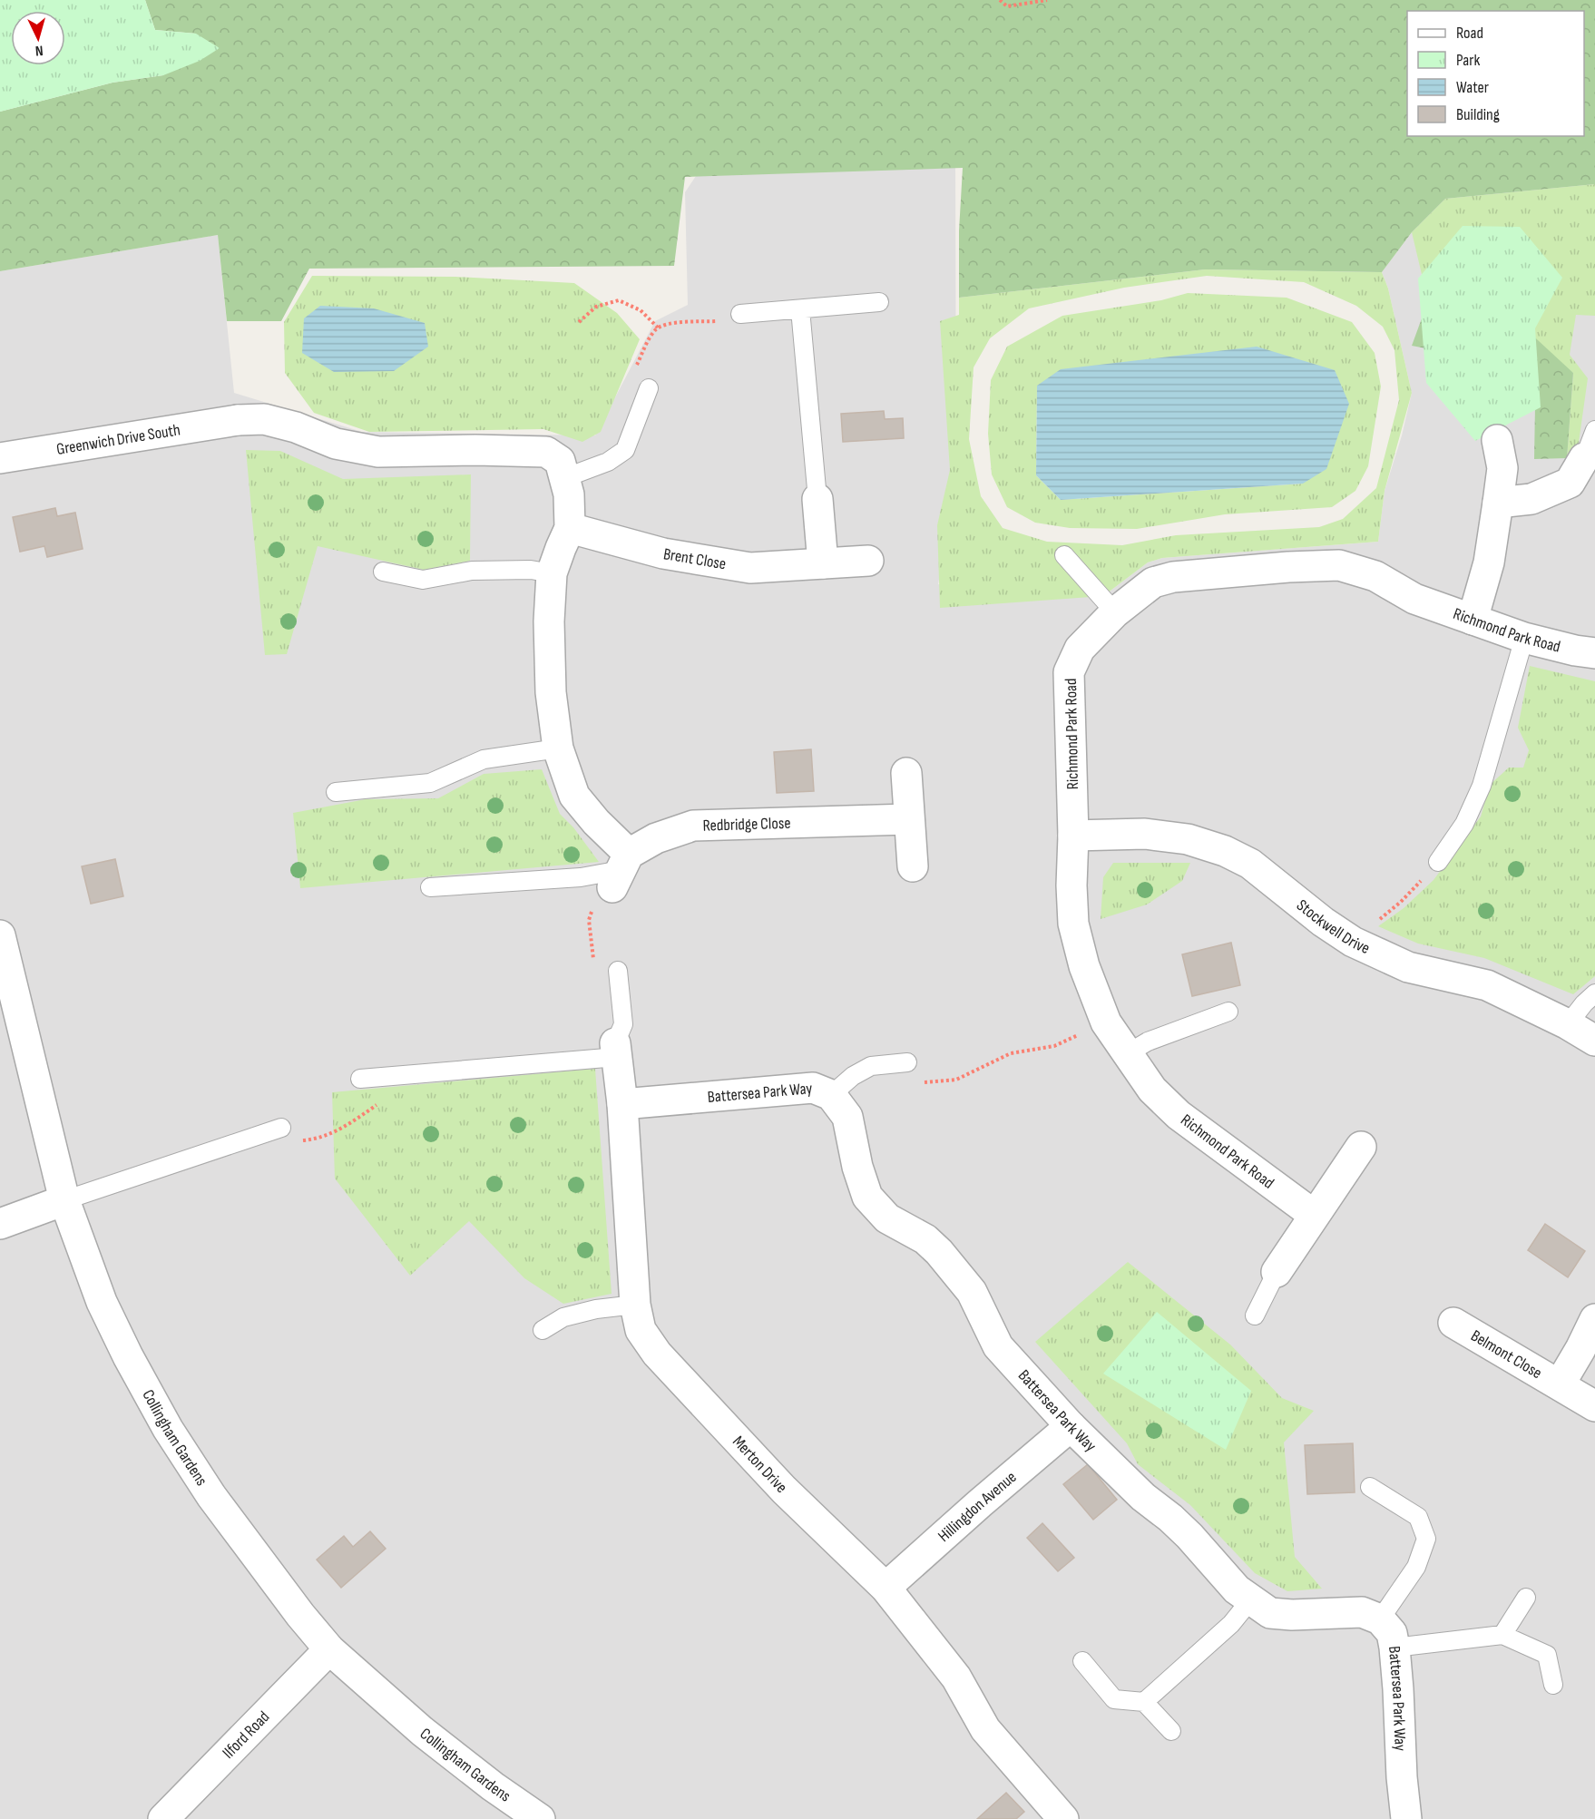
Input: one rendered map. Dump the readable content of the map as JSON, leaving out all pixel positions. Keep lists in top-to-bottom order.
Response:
{
  "streets": {
    "street": [
      "Greenwich Drive South",
      "Brent Close",
      "Richmond Park Road",
      "Redbridge Close",
      "Stockwell Drive",
      "Battersea Park Way",
      "Belmont Close",
      "Collingham Gardens",
      "Merton Drive",
      "Hillingdon Avenue",
      "Ilford Road"
    ]
  },
  "crossings": [
    ["Greenwich Drive South", "Brent Close"],
    ["Richmond Park Road", "Stockwell Drive"],
    ["Battersea Park Way", "Merton Drive"],
    ["Battersea Park Way", "Hillingdon Avenue"],
    ["Collingham Gardens", "Ilford Road"],
    ["Merton Drive", "Hillingdon Avenue"]
  ],
  "legend": [
    "Road",
    "Park",
    "Water",
    "Building"
  ],
  "north": "bottom"
}
